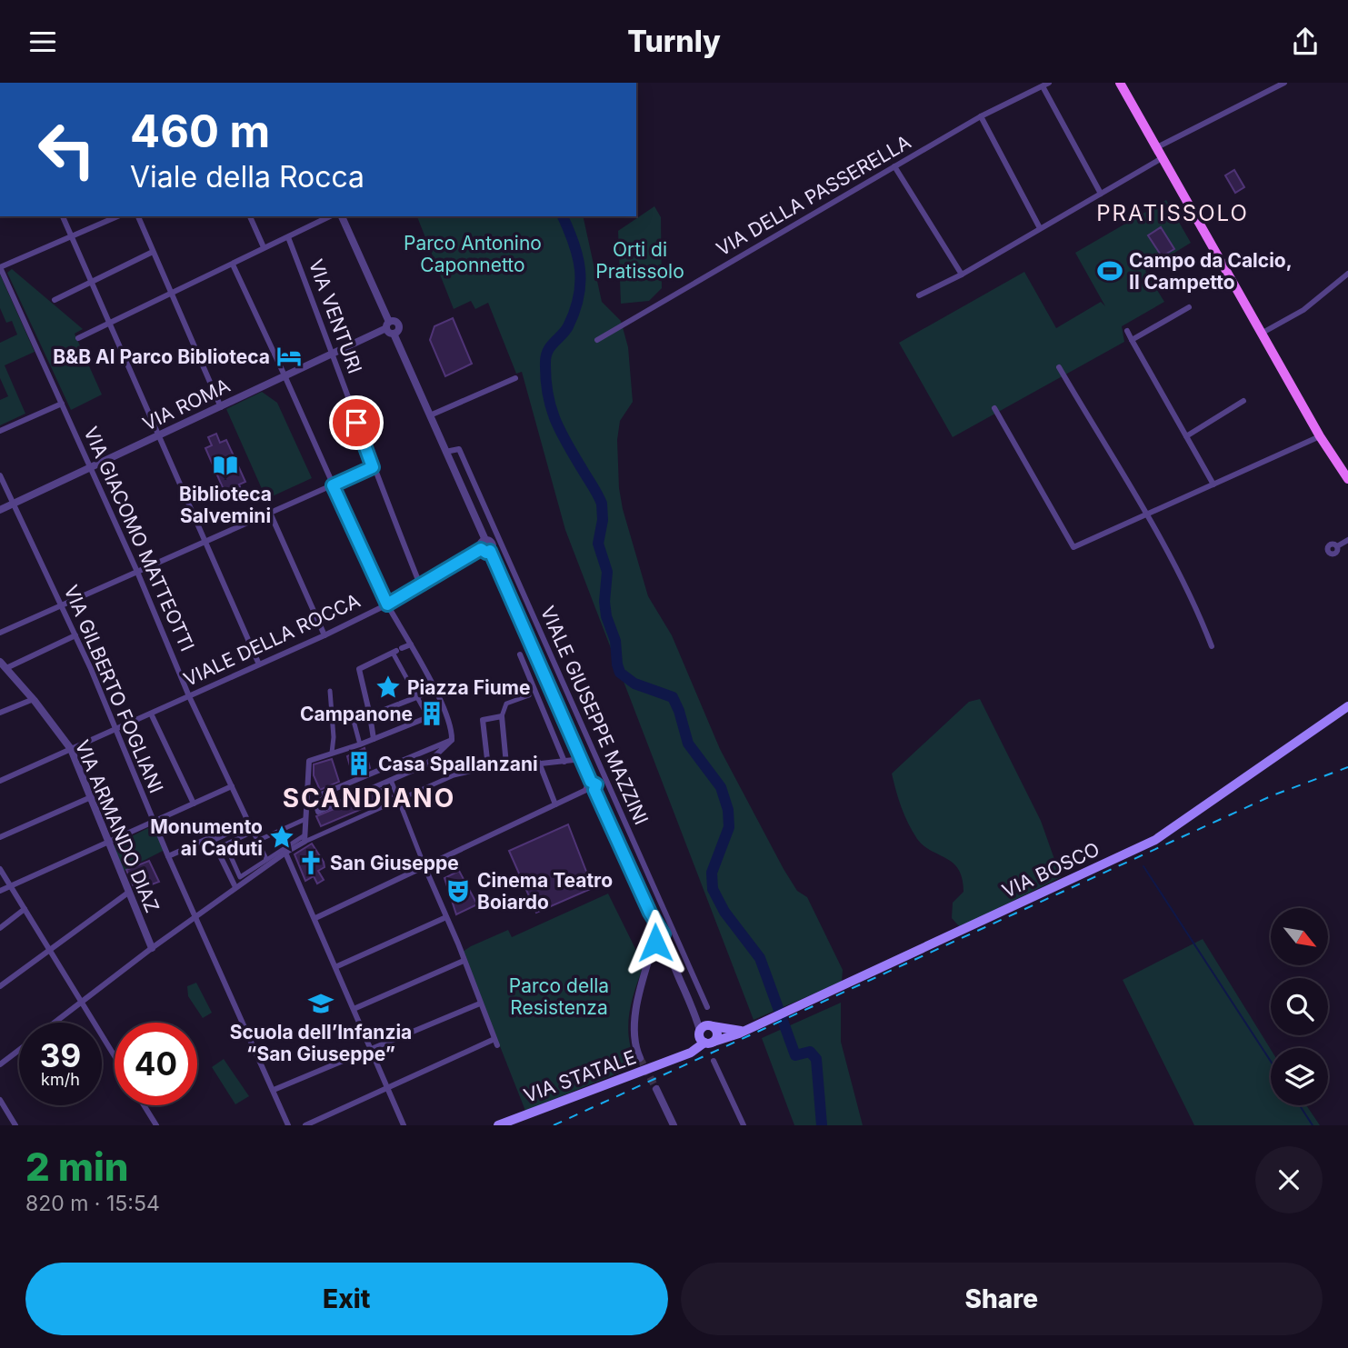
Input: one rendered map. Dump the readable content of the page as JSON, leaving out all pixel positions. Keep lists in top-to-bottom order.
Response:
{
  "streets": {
    "main road": ["VIA BOSCO", "VIA STATALE"],
    "street": [
      "VIA DELLA PASSERELLA",
      "VIA VENTURI",
      "VIA ROMA",
      "VIA GIACOMO MATTEOTTI",
      "VIALE DELLA ROCCA",
      "VIA GILBERTO FOGLIANI",
      "VIALE GIUSEPPE MAZZINI",
      "VIA ARMANDO DIAZ"
    ]
  },
  "crossings": [
    ["VIA VENTURI", "VIA ROMA"],
    ["VIA VENTURI", "VIALE DELLA ROCCA"],
    ["VIA ROMA", "VIA GIACOMO MATTEOTTI"],
    ["VIA ROMA", "VIA GILBERTO FOGLIANI"],
    ["VIA GIACOMO MATTEOTTI", "VIALE DELLA ROCCA"],
    ["VIALE DELLA ROCCA", "VIA GILBERTO FOGLIANI"],
    ["VIALE DELLA ROCCA", "VIALE GIUSEPPE MAZZINI"],
    ["VIALE DELLA ROCCA", "VIA ARMANDO DIAZ"],
    ["VIALE GIUSEPPE MAZZINI", "VIA STATALE"],
    ["VIA BOSCO", "VIA STATALE"]
  ],
  "districts": ["PRATISSOLO", "SCANDIANO"],
  "parks": ["Parco Antonino Caponnetto", "Orti di Pratissolo", "Parco della Resistenza"],
  "places": {
    "sports": ["Campo da Calcio, Il Campetto"],
    "hotel": ["B&B Al Parco Biblioteca"],
    "library": ["Biblioteca Salvemini"],
    "place": ["Piazza Fiume", "Monumento ai Caduti"],
    "building": ["Campanone", "Casa Spallanzani"],
    "church": ["San Giuseppe"],
    "theatre": ["Cinema Teatro Boiardo"],
    "school or university": ["Scuola dell’Infanzia “San Giuseppe”"]
  },
  "north": "bottom right",
  "page": {
    "header": "Turnly",
    "turn": ["460 m", "Viale della Rocca"],
    "speed": "39 km/h",
    "limit": "40",
    "heading": ["2 min", "820 m · 15:54"],
    "buttons": ["Exit", "Share"]
  }
}
